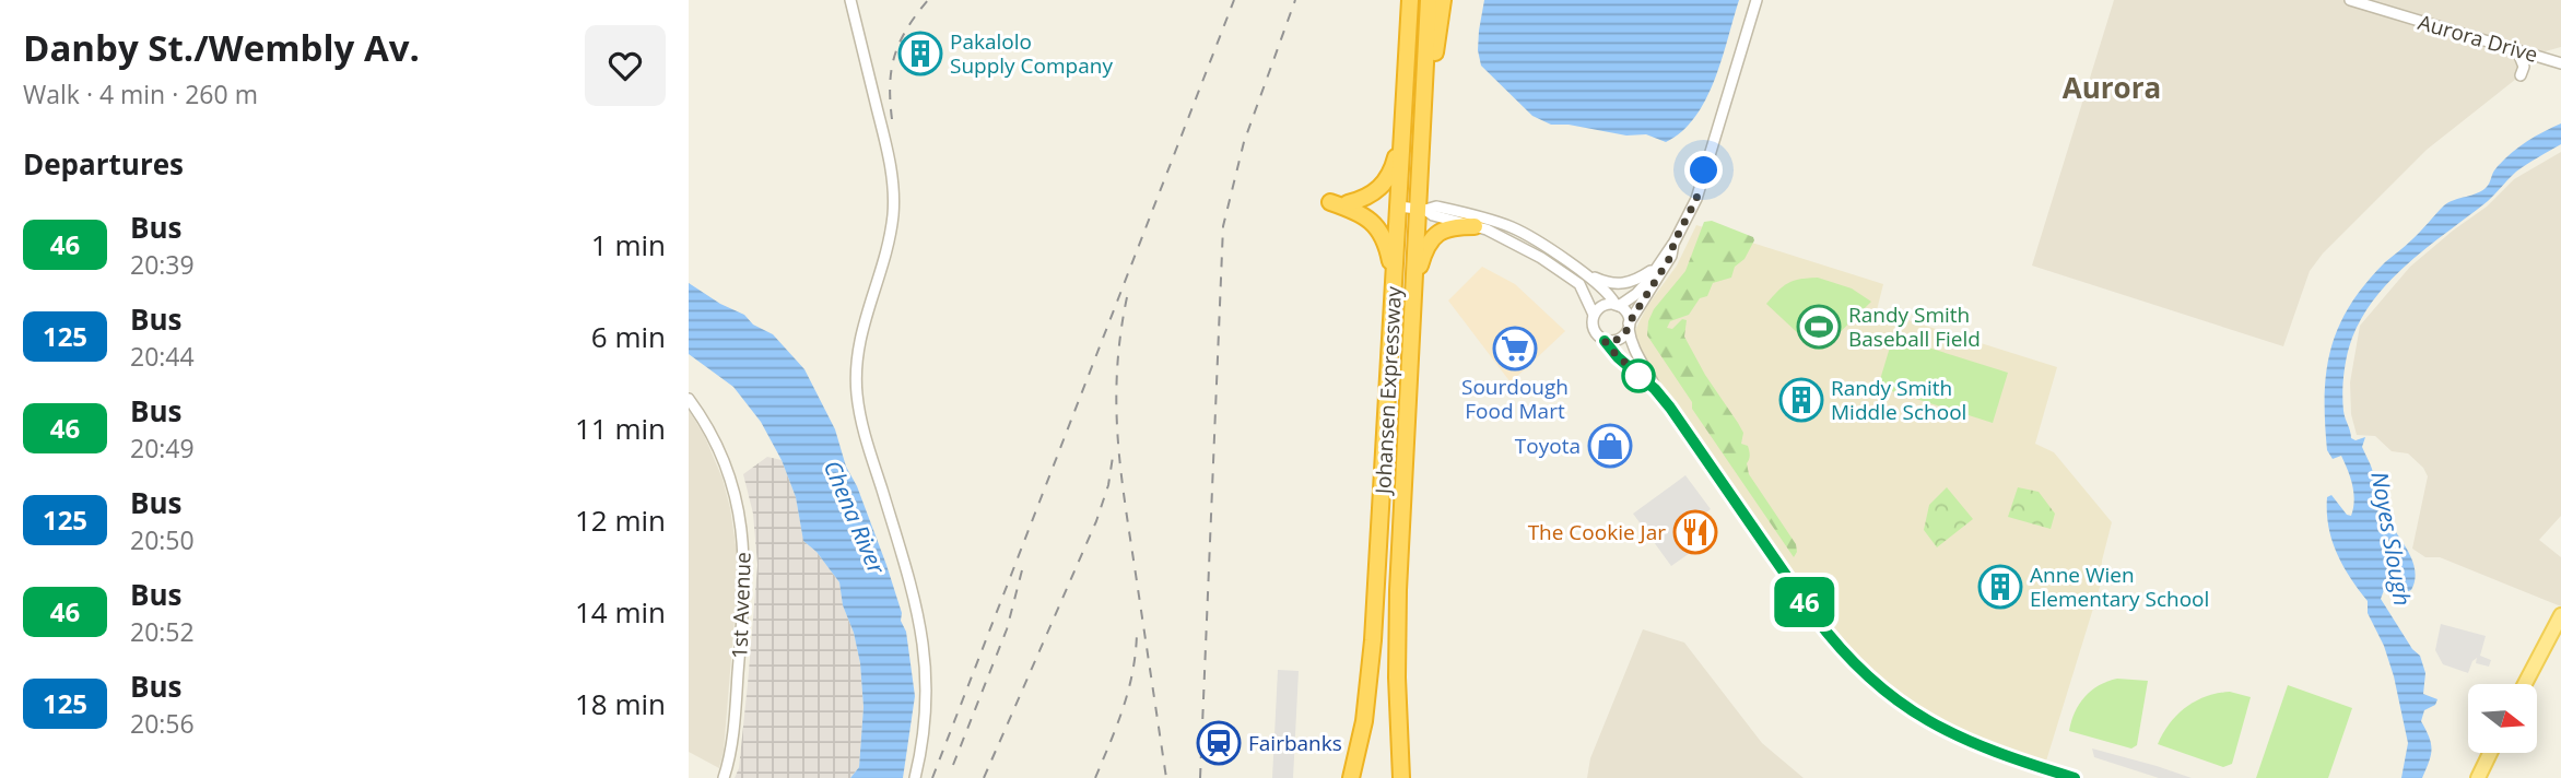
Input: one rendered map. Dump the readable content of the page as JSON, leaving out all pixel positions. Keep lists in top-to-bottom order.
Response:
{
  "streets": {
    "highway": ["Johansen Expressway"],
    "street": ["Aurora Drive", "1st Avenue"]
  },
  "districts": ["Aurora"],
  "water": ["Chena River", "Noyes Slough"],
  "places": {
    "building": ["Pakalolo Supply Company", "Randy Smith Middle School", "Anne Wien Elementary School"],
    "sports": ["Randy Smith Baseball Field"],
    "supermarket": ["Sourdough Food Mart"],
    "shop": ["Toyota"],
    "restaurant": ["The Cookie Jar"],
    "station": ["Fairbanks"]
  },
  "lines": ["bus line 46"],
  "north": "right",
  "page": {
    "heading": [
      ["Danby St./Wembly Av.", "Walk · 4 min · 260 m"],
      "Departures"
    ],
    "on_map": "46",
    "list": [
      {
        "mark": "46",
        "name": "Bus",
        "note": "20:39",
        "value": "1 min"
      },
      {
        "mark": "125",
        "name": "Bus",
        "note": "20:44",
        "value": "6 min"
      },
      {
        "mark": "46",
        "name": "Bus",
        "note": "20:49",
        "value": "11 min"
      },
      {
        "mark": "125",
        "name": "Bus",
        "note": "20:50",
        "value": "12 min"
      },
      {
        "mark": "46",
        "name": "Bus",
        "note": "20:52",
        "value": "14 min"
      },
      {
        "mark": "125",
        "name": "Bus",
        "note": "20:56",
        "value": "18 min"
      }
    ]
  }
}
